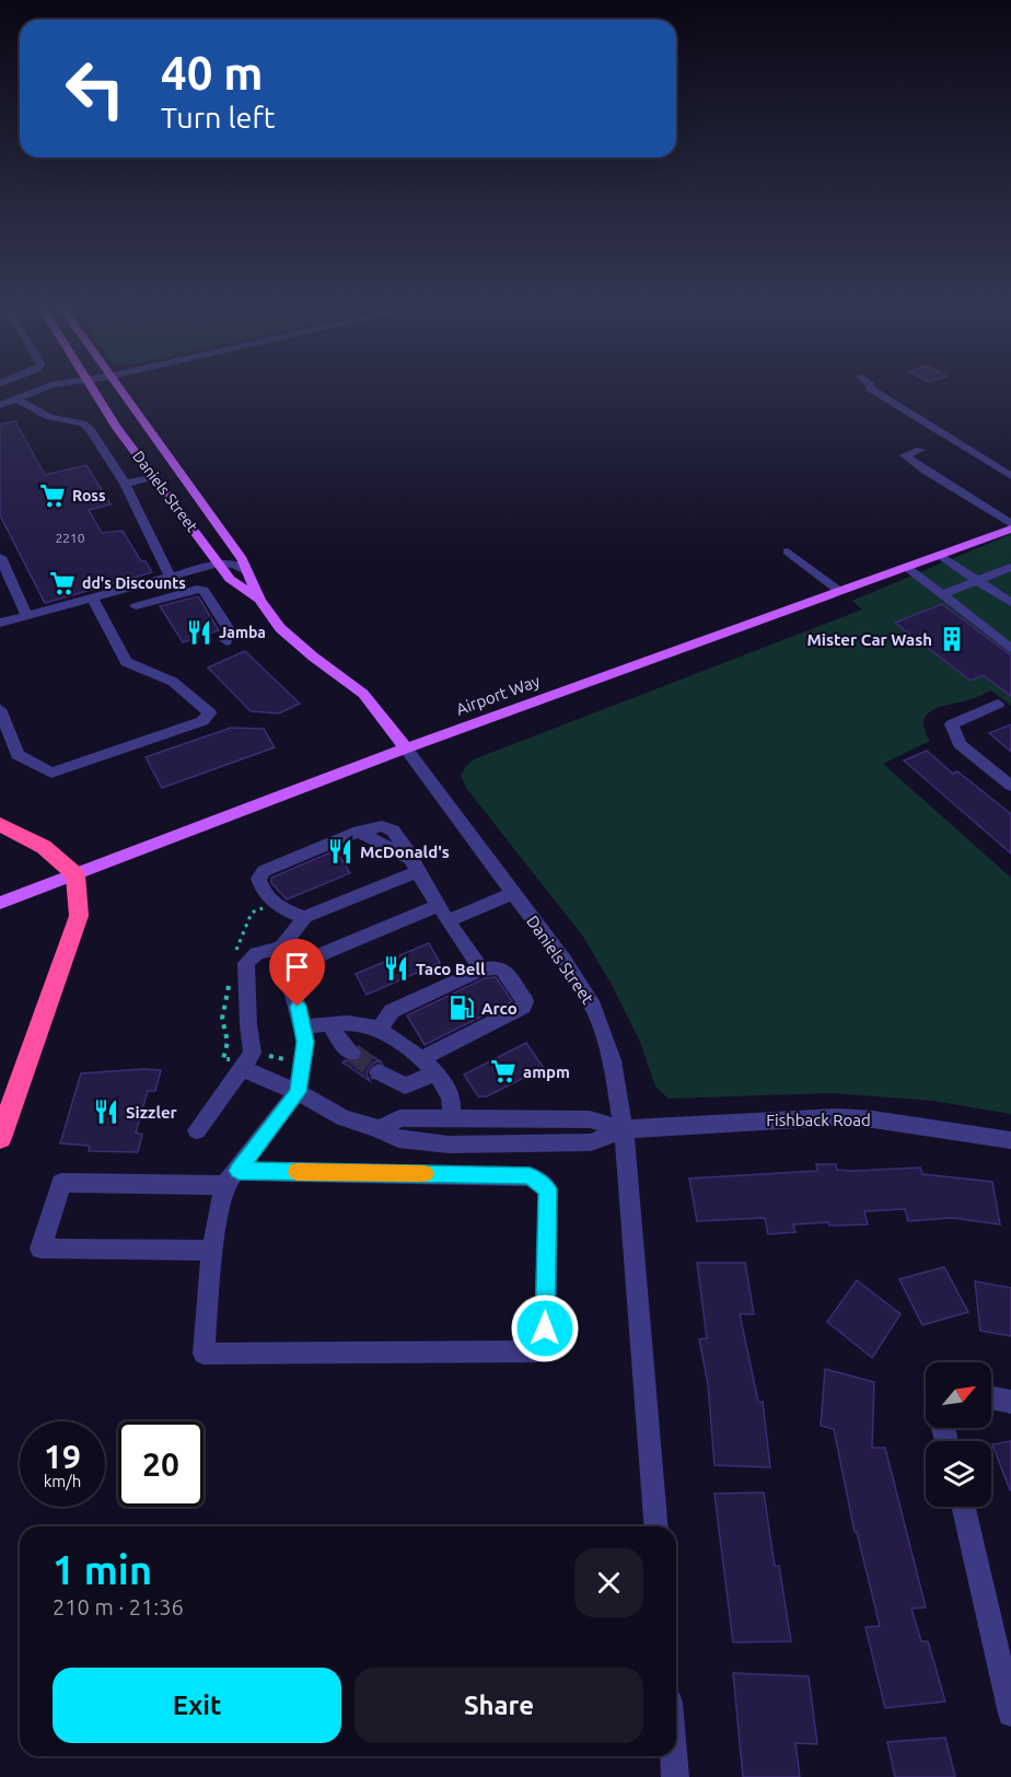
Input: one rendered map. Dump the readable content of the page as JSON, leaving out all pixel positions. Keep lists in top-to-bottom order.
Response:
{
  "streets": {
    "main road": ["Daniels Street", "Airport Way"],
    "street": ["Fishback Road"]
  },
  "crossings": [
    ["Daniels Street", "Airport Way"],
    ["Daniels Street", "Fishback Road"]
  ],
  "places": {
    "supermarket": ["Ross", "dd's Discounts", "ampm"],
    "restaurant": [
      "Jamba",
      "McDonald's",
      "Taco Bell",
      "Sizzler"
    ],
    "building": ["Mister Car Wash"],
    "fuel station": ["Arco"]
  },
  "house_numbers": ["2210"],
  "north": "top right",
  "page": {
    "turn": ["40 m", "Turn left"],
    "speed": "19 km/h",
    "limit": "20",
    "heading": ["1 min", "210 m · 21:36"],
    "buttons": ["Exit", "Share"]
  }
}
